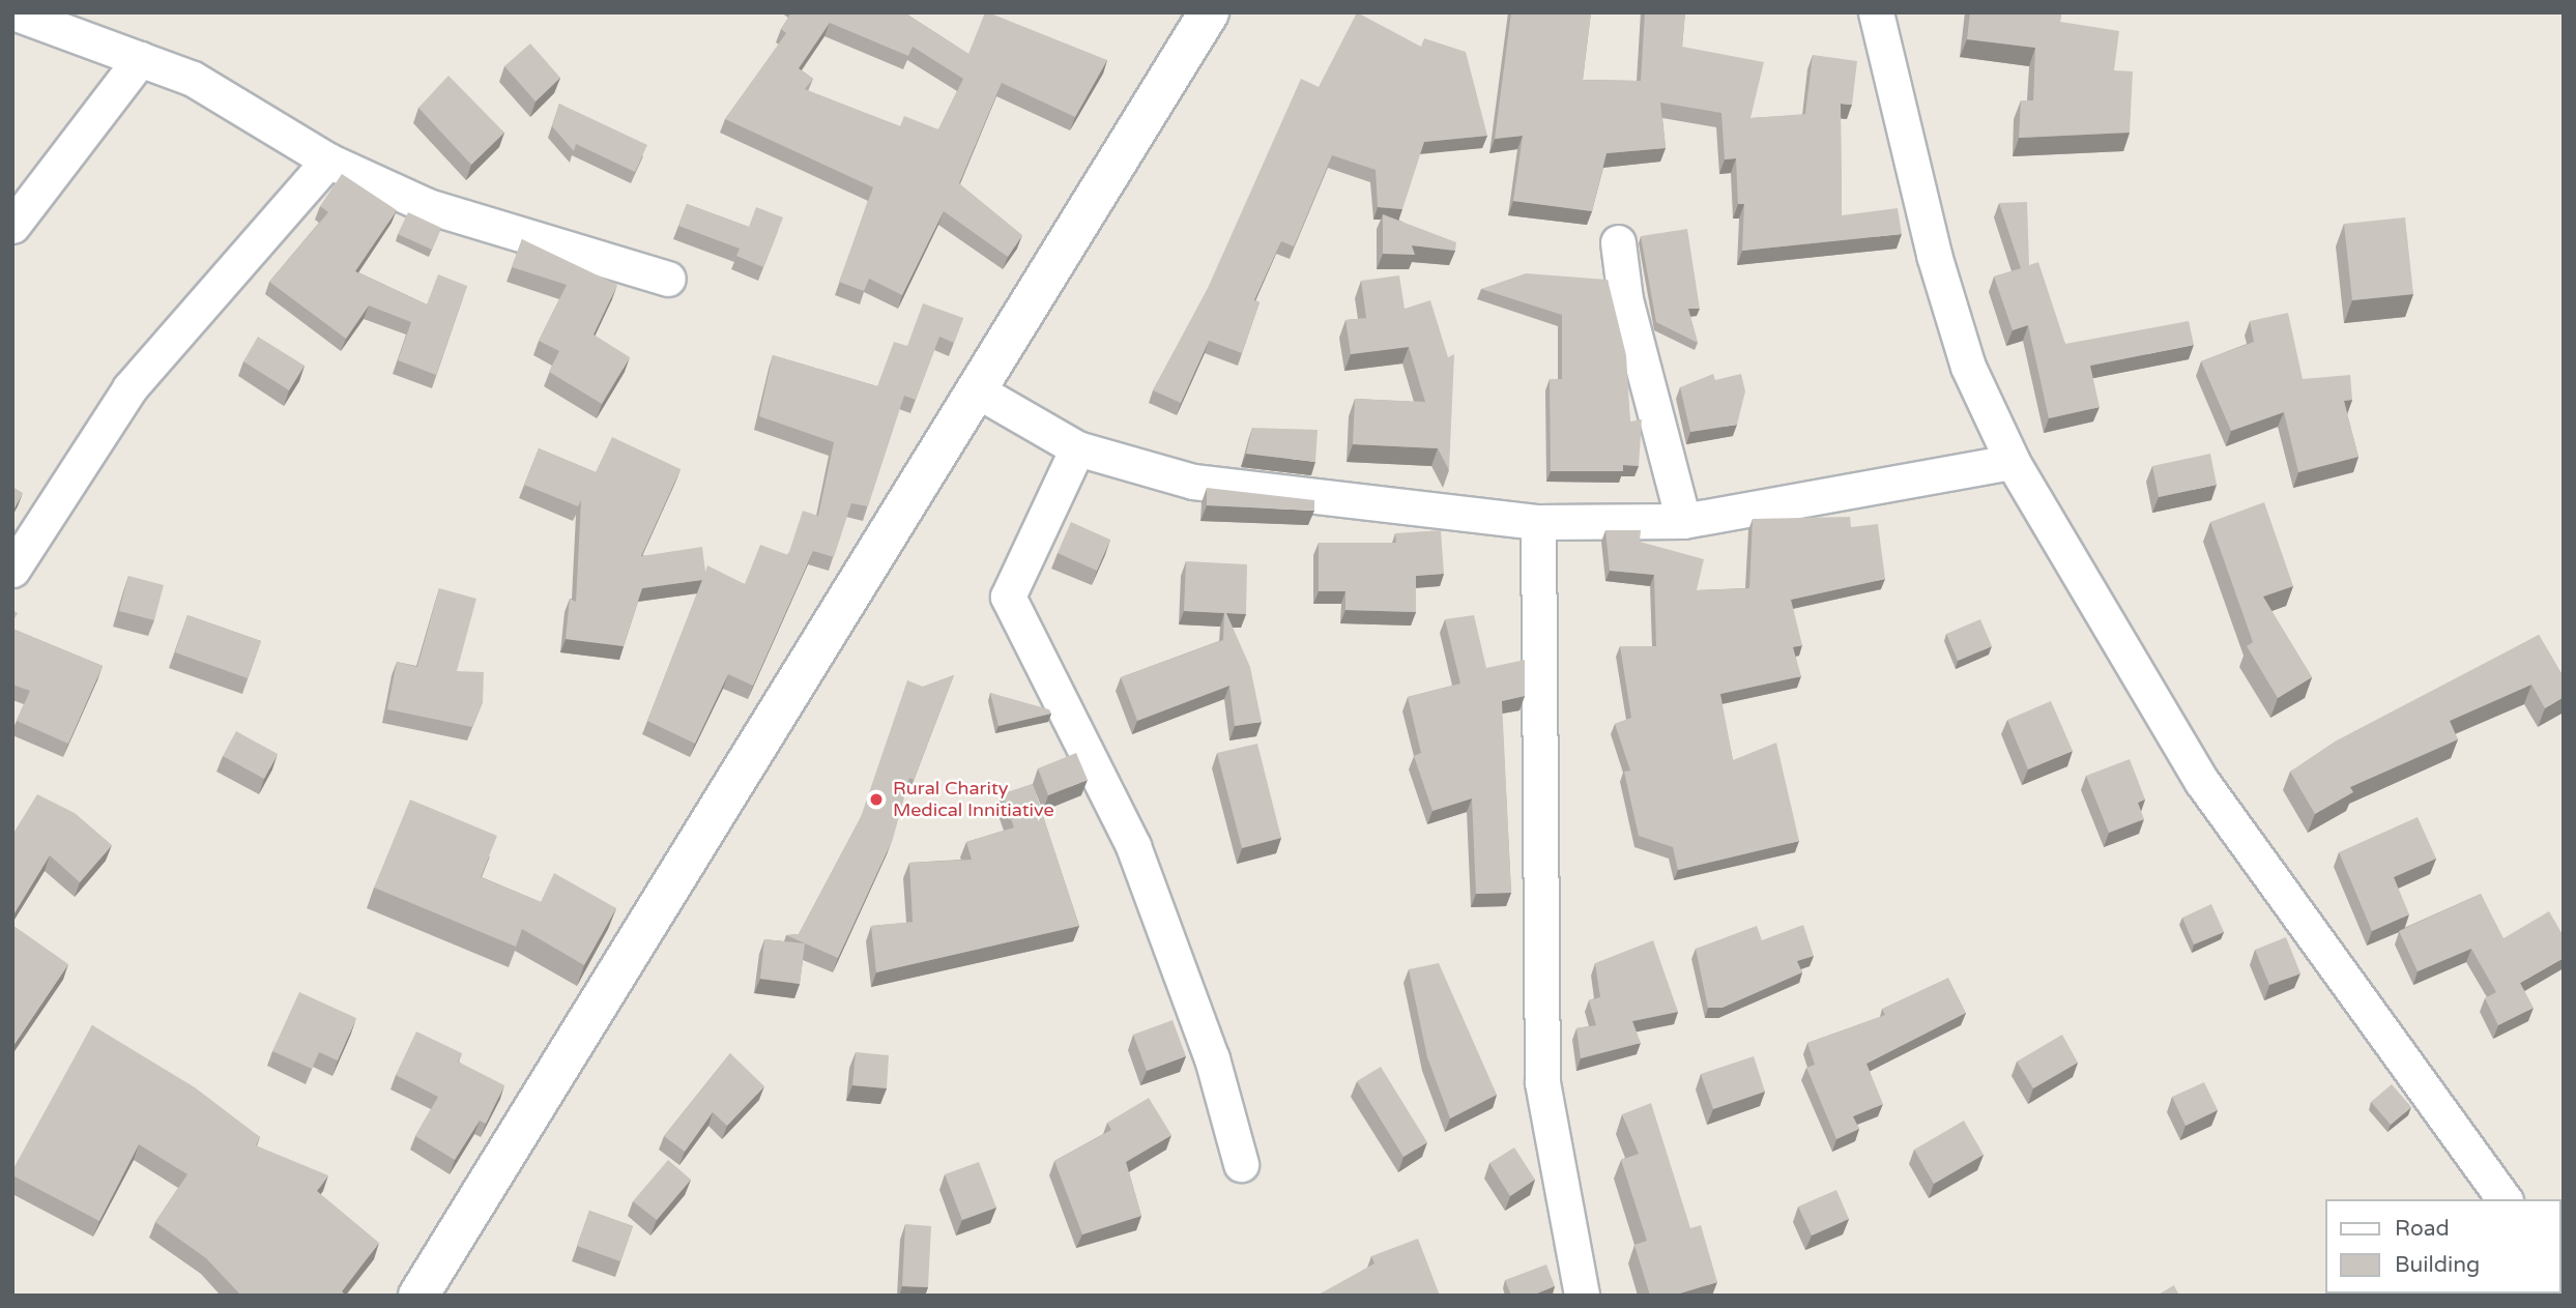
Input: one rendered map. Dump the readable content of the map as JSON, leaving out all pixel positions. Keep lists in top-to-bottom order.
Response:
{
  "places": ["Rural Charity Medical Innitiative"],
  "legend": ["Road", "Building"]
}
